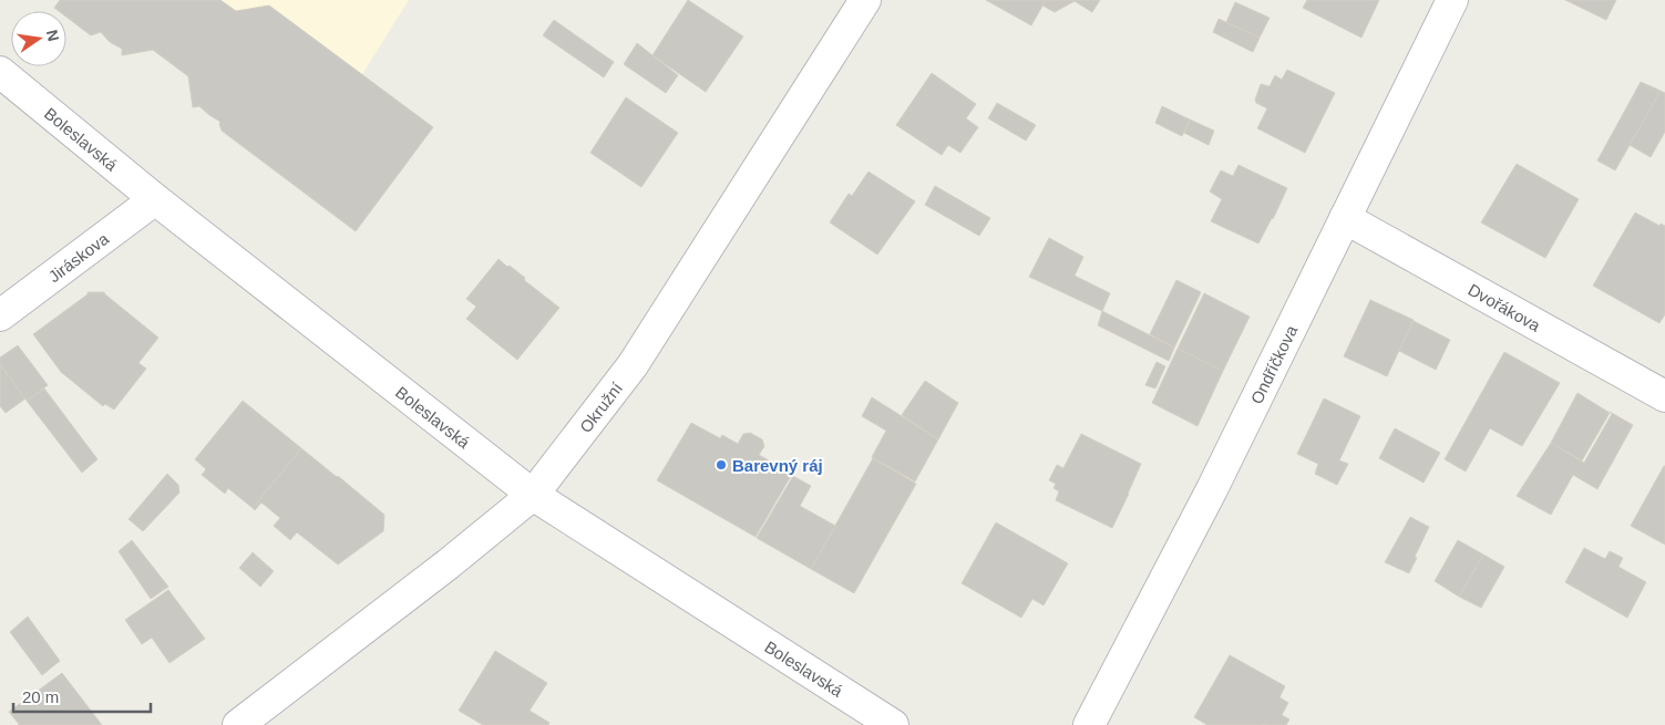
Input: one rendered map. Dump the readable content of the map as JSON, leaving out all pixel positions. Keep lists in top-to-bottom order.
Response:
{
  "streets": {
    "street": [
      "Boleslavská",
      "Jiráskova",
      "Dvořákova",
      "Ondříčkova",
      "Okružní"
    ]
  },
  "crossings": [
    ["Boleslavská", "Jiráskova"],
    ["Boleslavská", "Okružní"],
    ["Dvořákova", "Ondříčkova"]
  ],
  "places": ["Barevný ráj"],
  "scale_bar": "20 m",
  "north": "right"
}
